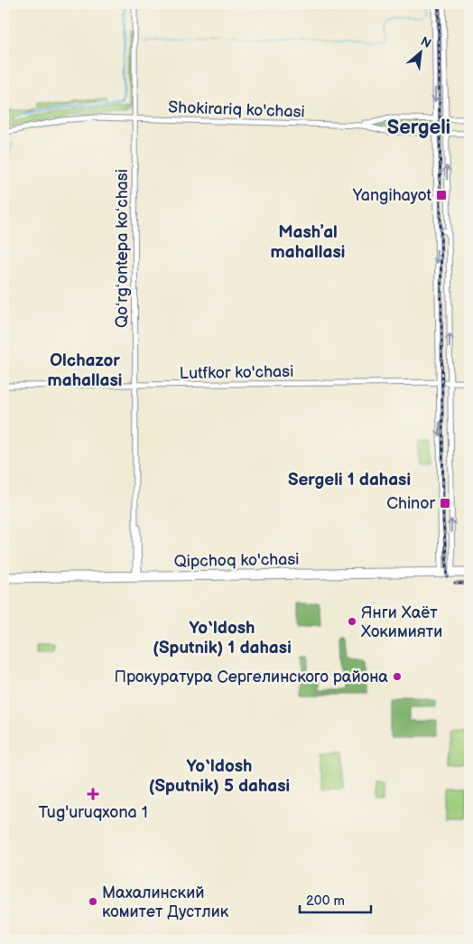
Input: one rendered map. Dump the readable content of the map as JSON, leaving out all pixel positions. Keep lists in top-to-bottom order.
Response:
{
  "streets": {
    "main road": [
      "Shokirariq ko'chasi",
      "Qoʻrgʻontepa koʻchasi",
      "Lutfkor ko'chasi",
      "Qipchoq ko'chasi"
    ]
  },
  "crossings": [
    ["Shokirariq ko'chasi", "Qoʻrgʻontepa koʻchasi"],
    ["Qoʻrgʻontepa koʻchasi", "Lutfkor ko'chasi"],
    ["Qoʻrgʻontepa koʻchasi", "Qipchoq ko'chasi"]
  ],
  "districts": [
    "Sergeli",
    "Mashʼal mahallasi",
    "Olchazor mahallasi",
    "Sergeli 1 dahasi",
    "Yo‘ldosh (Sputnik) 1 dahasi",
    "Yo‘ldosh (Sputnik) 5 dahasi"
  ],
  "places": {
    "transit": ["Yangihayot", "Chinor"],
    "other": ["Янги Хаёт Хокимияти", "Прокуратура Сергелинского района", "Махалинский комитет Дустлик"],
    "health": ["Tug'uruqxona 1"]
  },
  "scale_bar": "200 m",
  "north": "top right"
}
